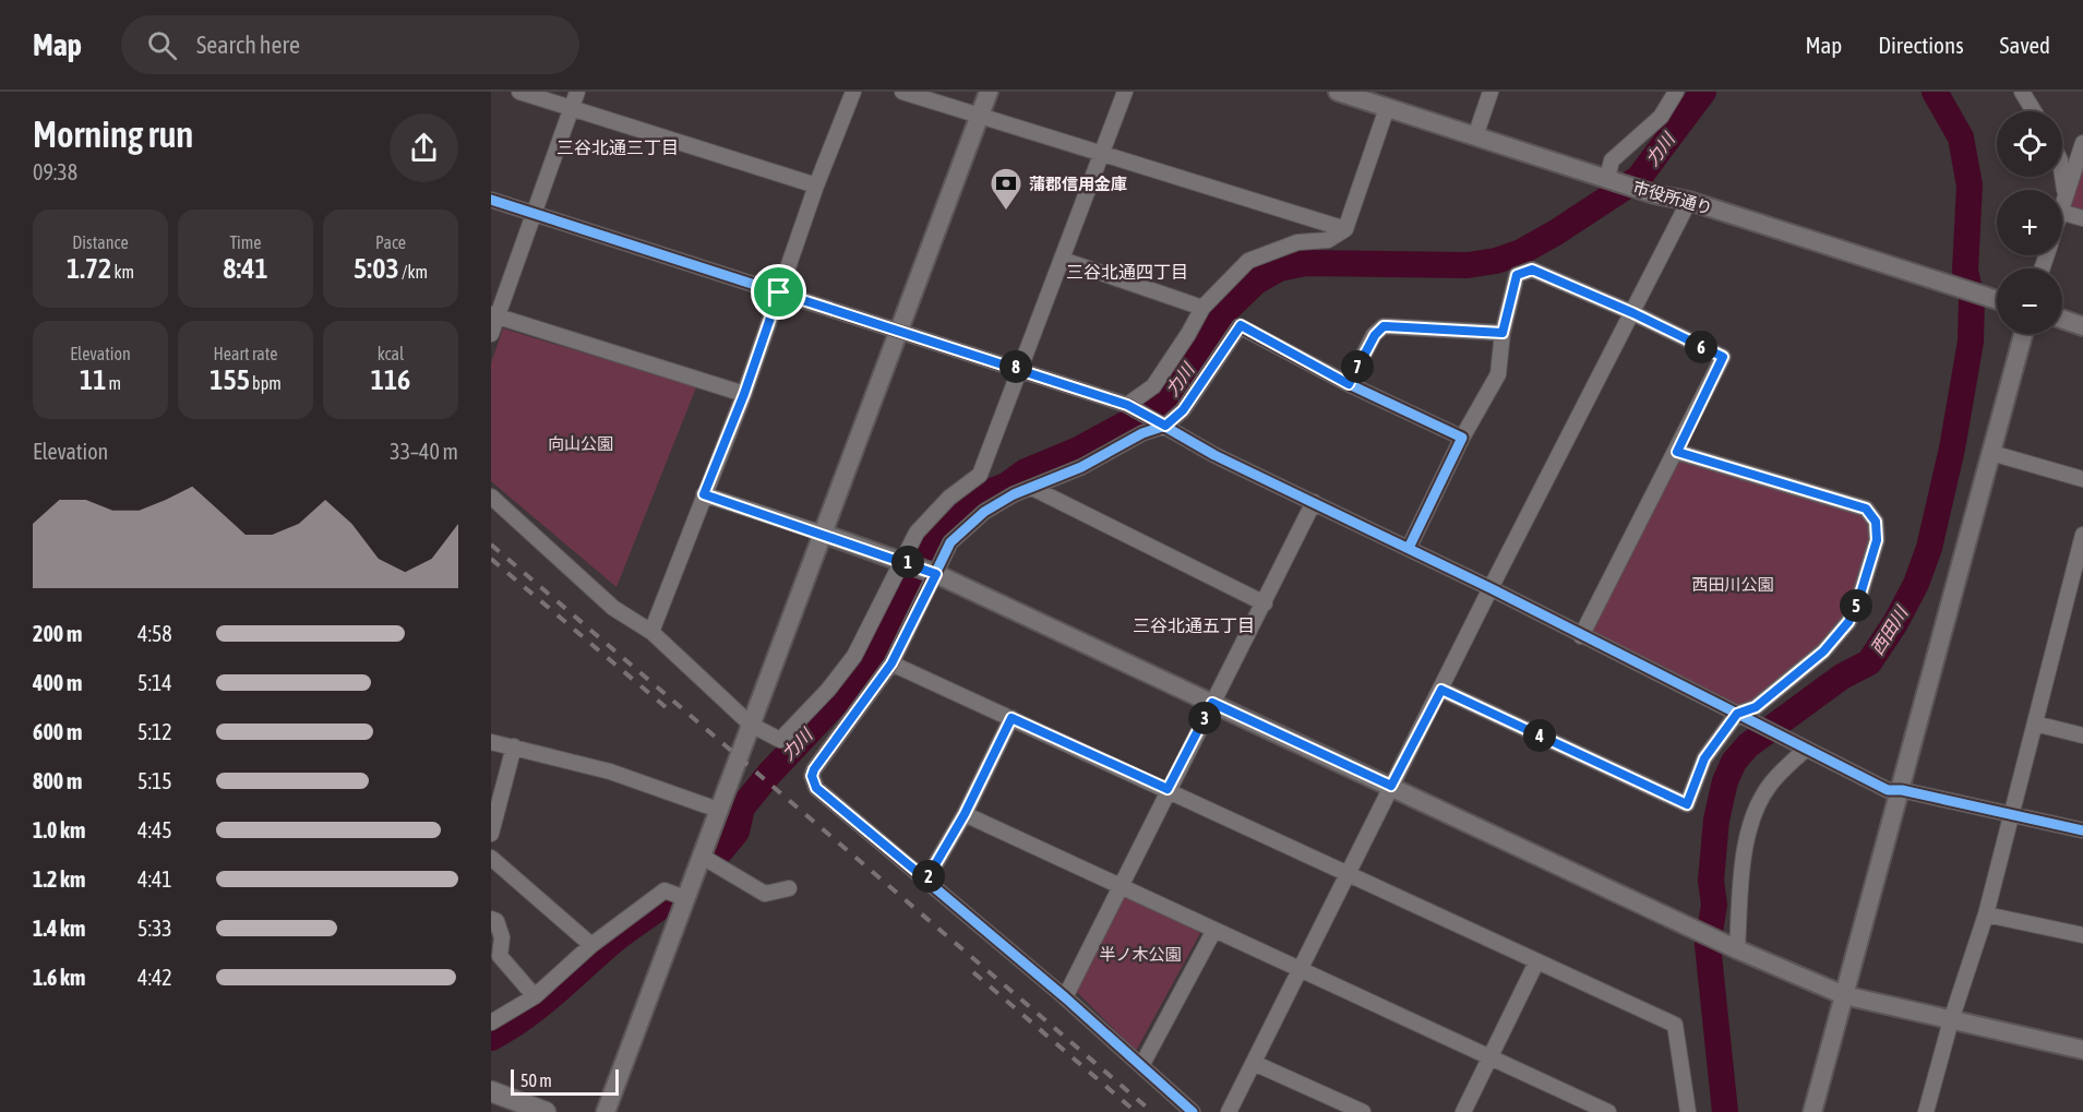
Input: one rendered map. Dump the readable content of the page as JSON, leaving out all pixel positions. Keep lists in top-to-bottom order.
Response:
{
  "streets": {
    "street": ["市役所通り"]
  },
  "districts": ["三谷北通三丁目", "三谷北通四丁目", "三谷北通五丁目"],
  "water": ["力川", "西田川"],
  "parks": ["向山公園", "西田川公園", "半ノ木公園"],
  "places": {
    "bank": ["蒲郡信用金庫"]
  },
  "scale_bar": "50 m",
  "page": {
    "header": "Map",
    "search": "Search here",
    "nav": ["Map", "Directions", "Saved"],
    "heading": ["Morning run", "09:38"],
    "map_buttons": ["+", "−"],
    "stats": [
      ["Distance", "1.72 km"],
      ["Time", "8:41"],
      ["Pace", "5:03 /km"],
      ["Elevation", "11 m"],
      ["Heart rate", "155 bpm"],
      ["kcal", "116"]
    ],
    "pins": [
      "6",
      "7",
      "8",
      "1",
      "5",
      "3",
      "4",
      "2"
    ],
    "chart": ["Elevation", "33–40 m"],
    "list": [
      {
        "name": "200 m",
        "note": "4:58"
      },
      {
        "name": "400 m",
        "note": "5:14"
      },
      {
        "name": "600 m",
        "note": "5:12"
      },
      {
        "name": "800 m",
        "note": "5:15"
      },
      {
        "name": "1.0 km",
        "note": "4:45"
      },
      {
        "name": "1.2 km",
        "note": "4:41"
      },
      {
        "name": "1.4 km",
        "note": "5:33"
      },
      {
        "name": "1.6 km",
        "note": "4:42"
      }
    ],
    "scale": "50 m"
  }
}
